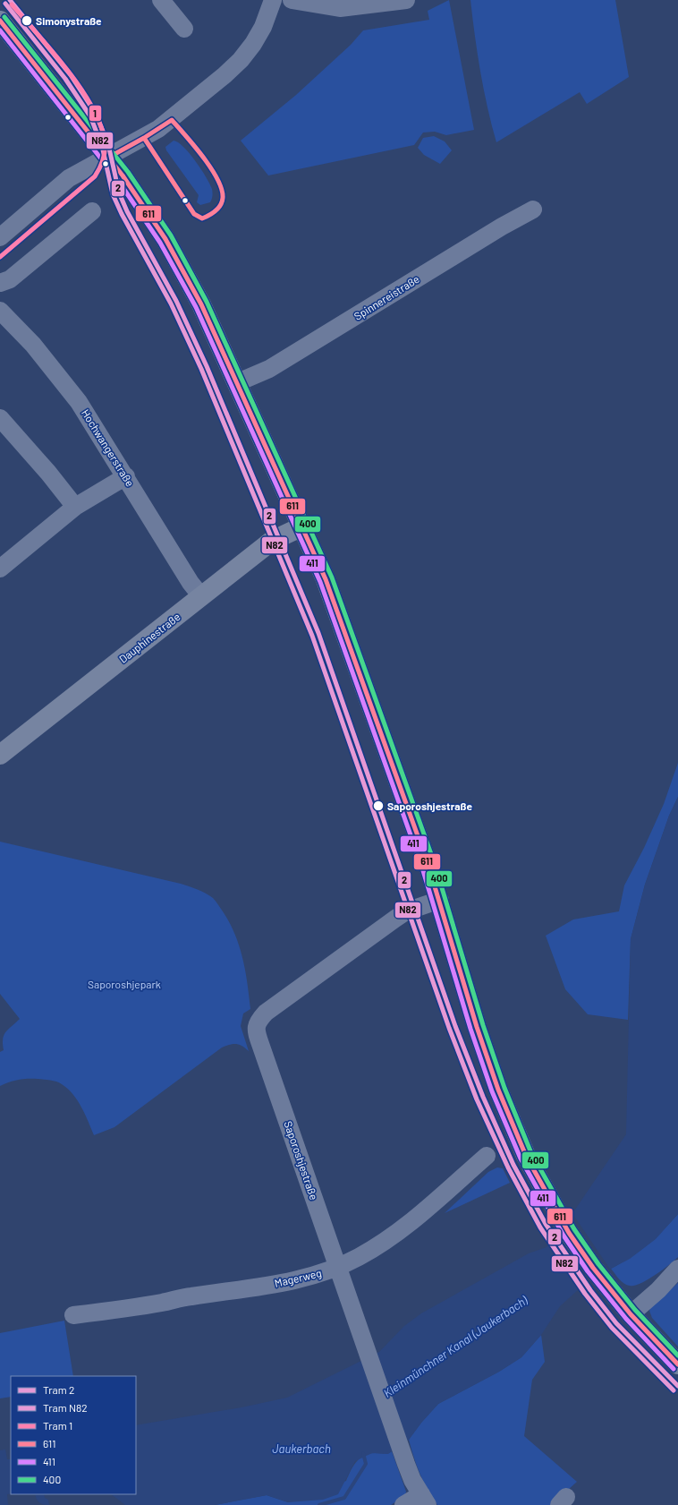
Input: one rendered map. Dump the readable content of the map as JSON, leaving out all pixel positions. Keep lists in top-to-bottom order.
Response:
{
  "streets": {
    "main road": ["Dauphinestraße"],
    "street": [
      "Spinnereistraße",
      "Hochwangerstraße",
      "Saporoshjestraße",
      "Magerweg"
    ]
  },
  "crossings": [
    ["Hochwangerstraße", "Dauphinestraße"],
    ["Saporoshjestraße", "Magerweg"]
  ],
  "water": ["Kleinmünchner Kanal (Jaukerbach)", "Jaukerbach"],
  "parks": ["Saporoshjepark"],
  "places": ["Simonystraße", "Saporoshjestraße"],
  "lines": [
    "tram line 2",
    "tram line N82",
    "tram line 1",
    "transit line 400",
    "transit line 611",
    "transit line 411"
  ],
  "legend": [
    "Tram 2",
    "Tram N82",
    "Tram 1",
    "611",
    "411",
    "400"
  ]
}
